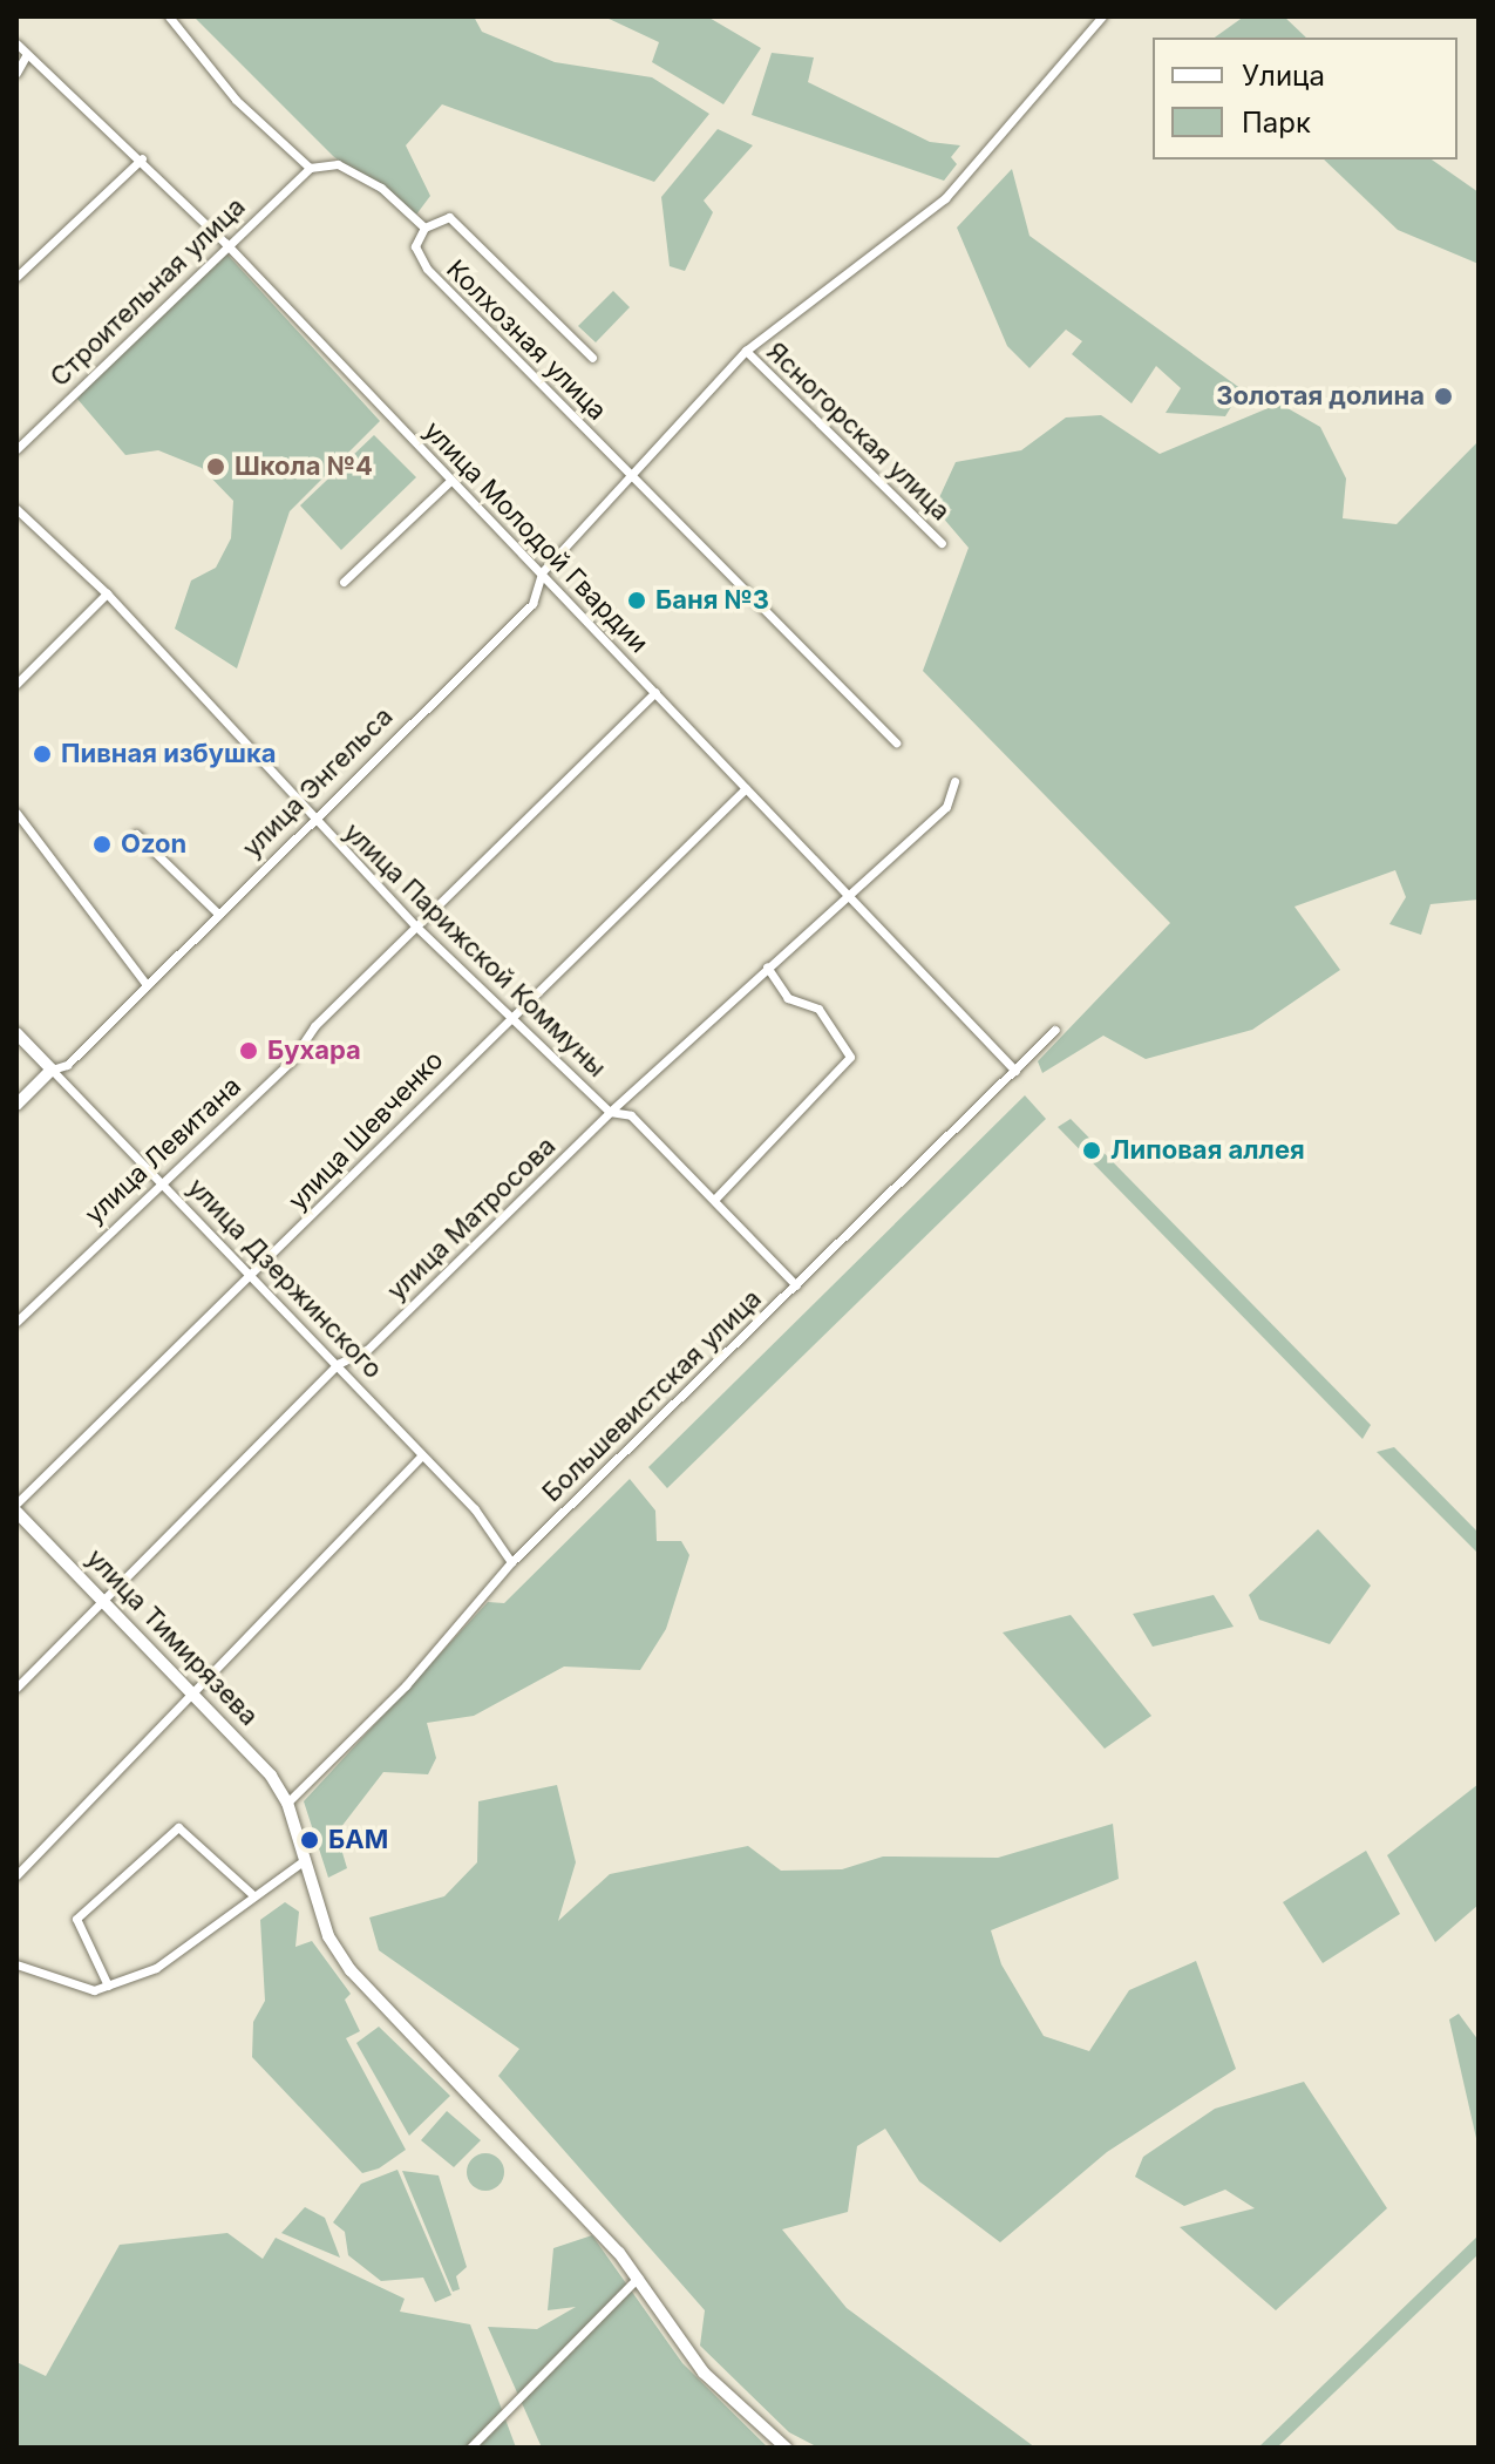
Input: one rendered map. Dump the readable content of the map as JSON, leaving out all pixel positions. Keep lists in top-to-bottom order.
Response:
{
  "streets": {
    "street": [
      "Строительная улица",
      "Колхозная улица",
      "Ясногорская улица",
      "улица Молодой Гвардии",
      "улица Энгельса",
      "улица Парижской Коммуны",
      "улица Шевченко",
      "улица Левитана",
      "улица Матросова",
      "улица Дзержинского",
      "Большевистская улица",
      "улица Тимирязева"
    ]
  },
  "crossings": [
    ["Строительная улица", "улица Молодой Гвардии"],
    ["Колхозная улица", "улица Энгельса"],
    ["Ясногорская улица", "улица Энгельса"],
    ["улица Молодой Гвардии", "улица Энгельса"],
    ["улица Молодой Гвардии", "улица Шевченко"],
    ["улица Молодой Гвардии", "улица Левитана"],
    ["улица Молодой Гвардии", "улица Матросова"],
    ["улица Молодой Гвардии", "Большевистская улица"],
    ["улица Энгельса", "улица Парижской Коммуны"],
    ["улица Энгельса", "улица Дзержинского"],
    ["улица Парижской Коммуны", "улица Шевченко"],
    ["улица Парижской Коммуны", "улица Левитана"],
    ["улица Парижской Коммуны", "улица Матросова"],
    ["улица Парижской Коммуны", "Большевистская улица"],
    ["улица Шевченко", "улица Дзержинского"],
    ["улица Левитана", "улица Дзержинского"],
    ["улица Матросова", "улица Дзержинского"],
    ["улица Матросова", "улица Тимирязева"],
    ["улица Дзержинского", "Большевистская улица"],
    ["Большевистская улица", "улица Тимирязева"]
  ],
  "places": [
    "Золотая долина",
    "Школа №4",
    "Баня №3",
    "Пивная избушка",
    "Ozon",
    "Бухара",
    "Липовая аллея",
    "БАМ"
  ],
  "legend": ["Улица", "Парк"]
}
